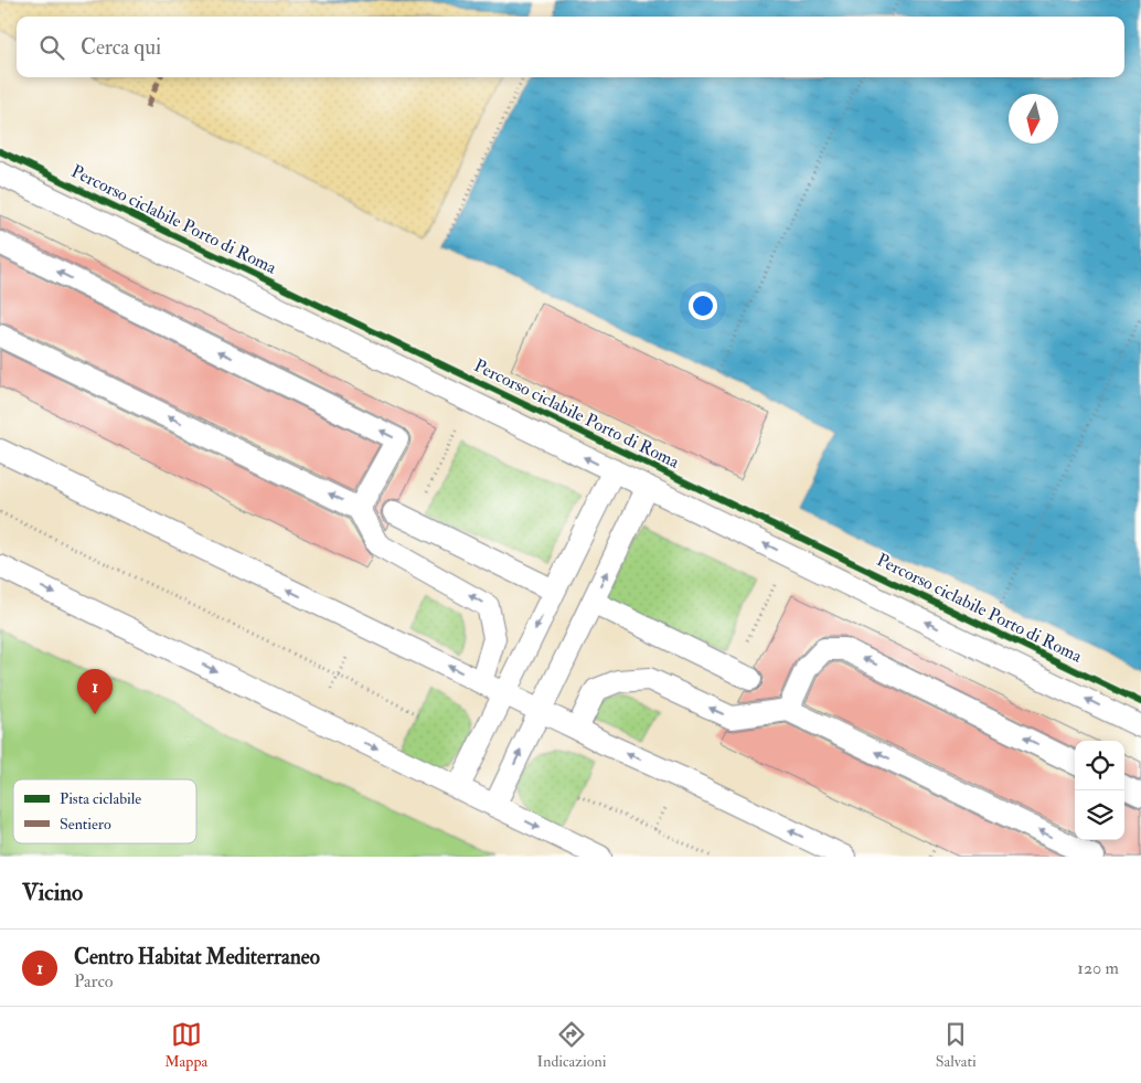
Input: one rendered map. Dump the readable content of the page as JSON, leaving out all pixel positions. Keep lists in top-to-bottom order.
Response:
{
  "streets": {
    "cycle path": ["Percorso ciclabile Porto di Roma"]
  },
  "legend": ["Pista ciclabile", "Sentiero"],
  "north": "bottom",
  "page": {
    "search": "Cerca qui",
    "pins": "1",
    "heading": "Vicino",
    "list": [
      {
        "mark": "1",
        "name": "Centro Habitat Mediterraneo",
        "note": "Parco",
        "value": "120 m"
      }
    ],
    "nav": ["Mappa", "Indicazioni", "Salvati"]
  }
}
